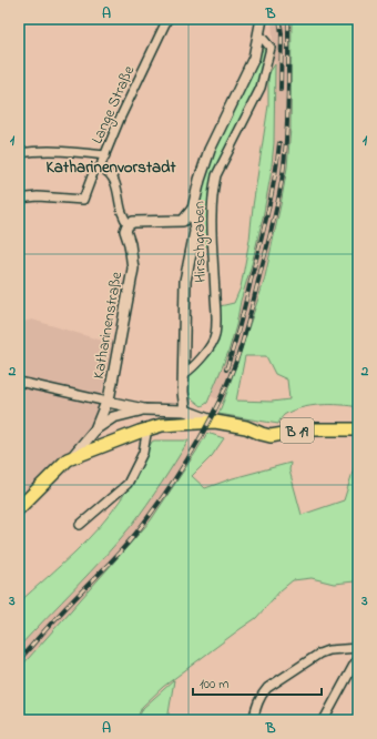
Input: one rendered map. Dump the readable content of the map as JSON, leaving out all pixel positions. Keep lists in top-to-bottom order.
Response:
{
  "streets": {
    "main road": ["B 19"],
    "street": ["Lange Straße", "Hirschgraben", "Katharinenstraße"]
  },
  "crossings": [
    ["Lange Straße", "Katharinenstraße"],
    ["Katharinenstraße", "B 19"]
  ],
  "districts": ["Katharinenvorstadt"],
  "scale_bar": "100 m",
  "grid": {
    "columns": ["A", "B"],
    "rows": ["1", "2", "3"]
  }
}
